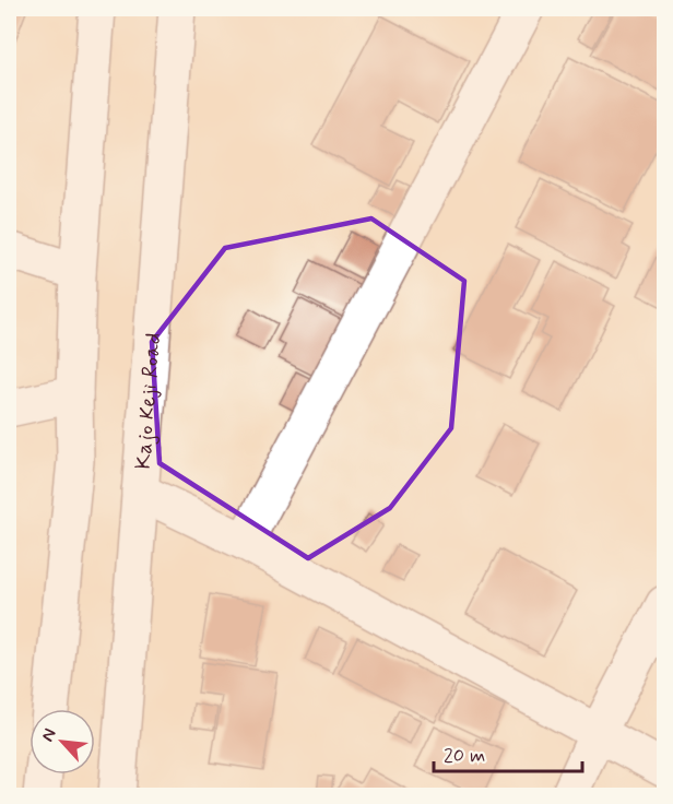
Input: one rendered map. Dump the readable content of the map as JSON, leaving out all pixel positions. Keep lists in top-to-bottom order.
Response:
{
  "streets": {
    "street": ["Kajo Keji Road"]
  },
  "scale_bar": "20 m",
  "north": "top left"
}
